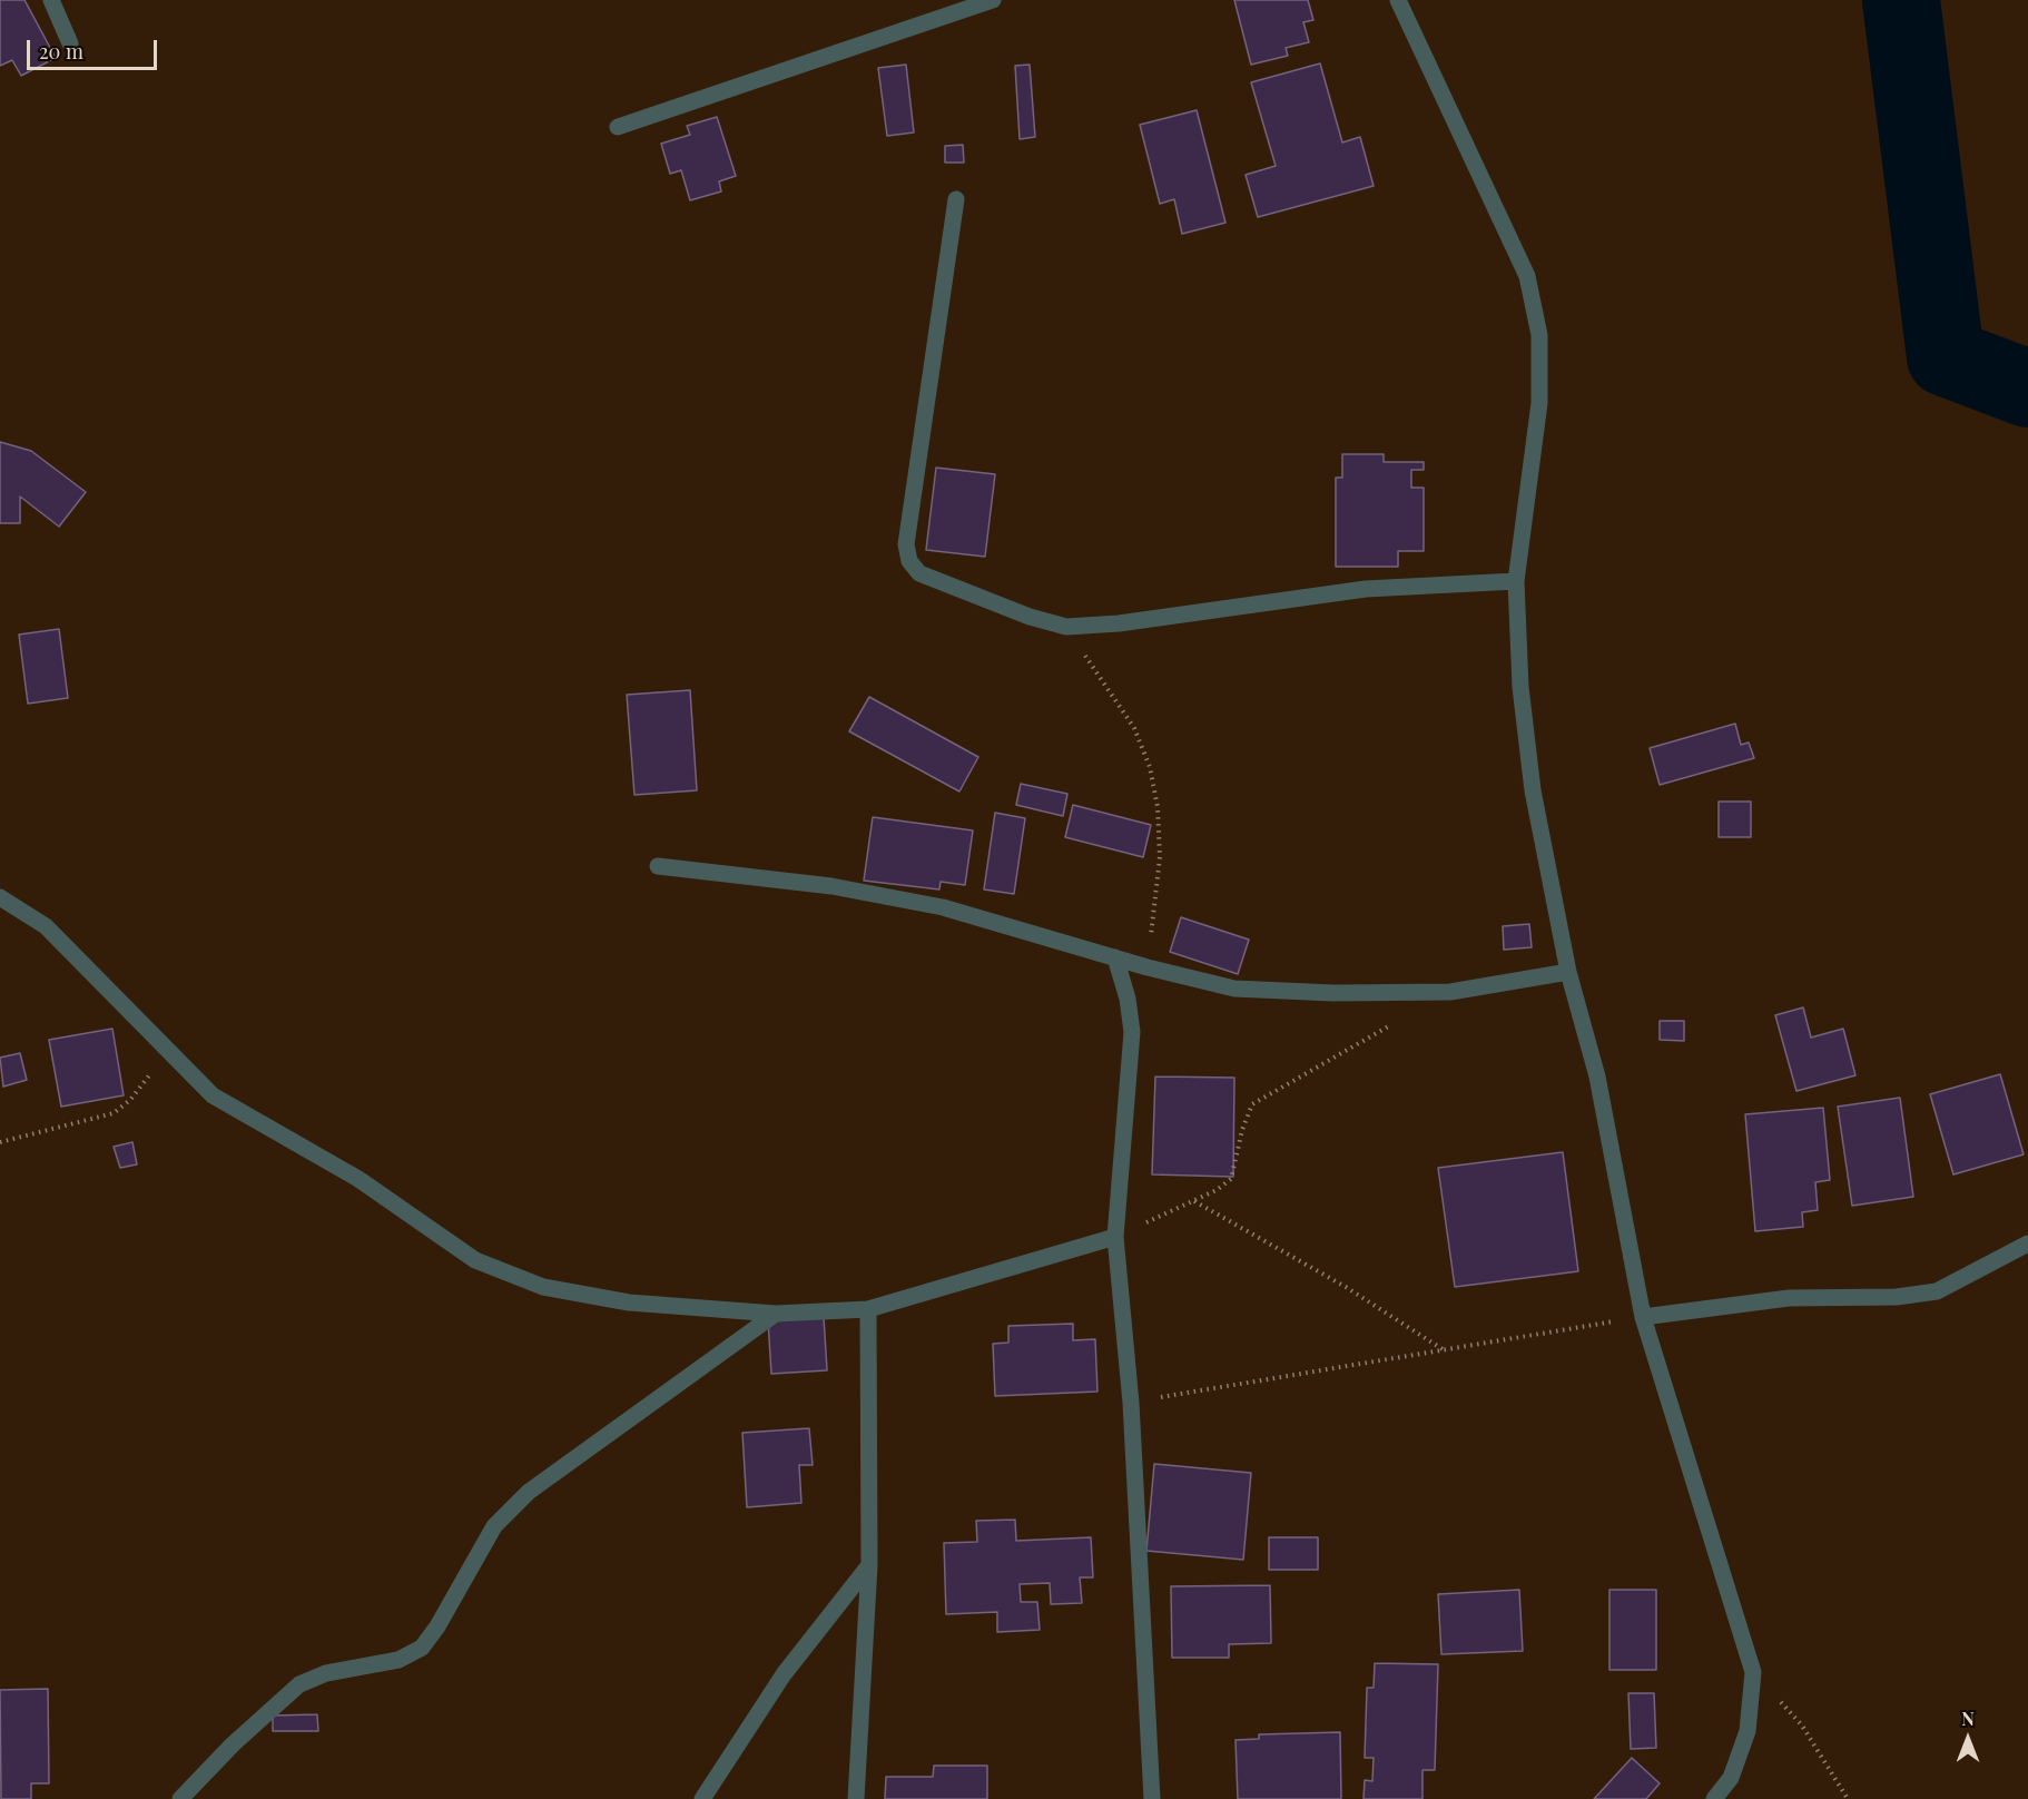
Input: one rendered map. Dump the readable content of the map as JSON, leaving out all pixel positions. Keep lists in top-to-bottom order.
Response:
{
  "scale_bar": "20 m",
  "north": "top"
}
